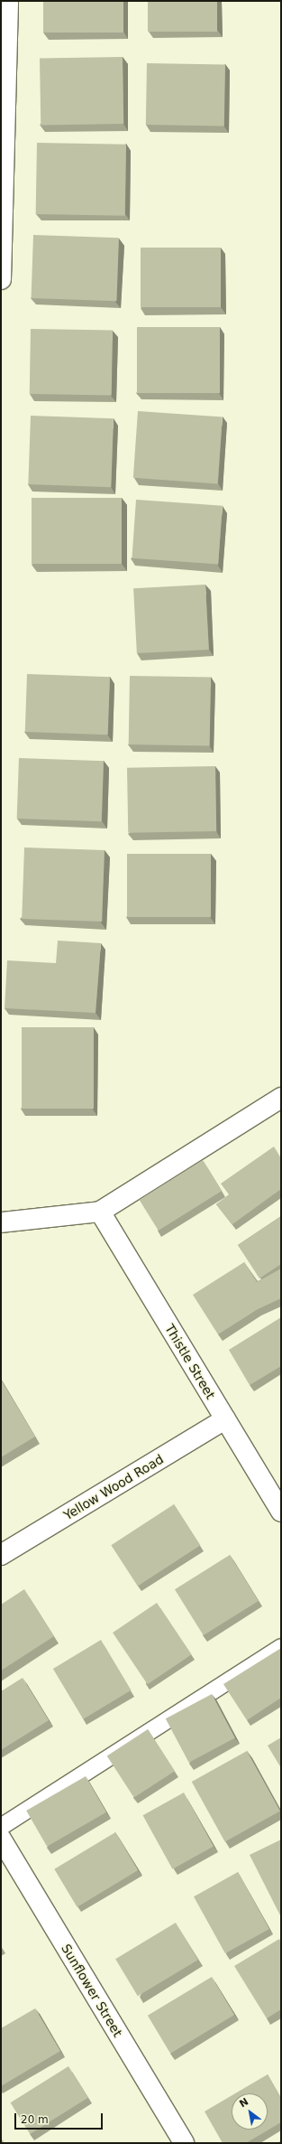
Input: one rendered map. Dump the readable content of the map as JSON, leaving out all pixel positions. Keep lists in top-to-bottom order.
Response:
{
  "streets": {
    "street": ["Thistle Street", "Yellow Wood Road", "Sunflower Street"]
  },
  "crossings": [
    ["Thistle Street", "Yellow Wood Road"]
  ],
  "scale_bar": "20 m",
  "north": "top left"
}
